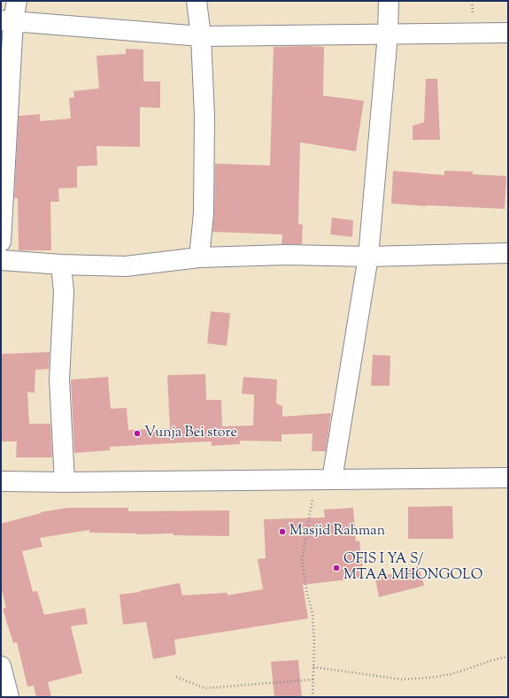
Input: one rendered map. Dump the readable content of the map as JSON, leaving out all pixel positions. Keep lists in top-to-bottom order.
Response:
{
  "places": ["Vunja Bei store", "Masjid Rahman", "OFIS I YA S/ MTAA MHONGOLO"]
}
